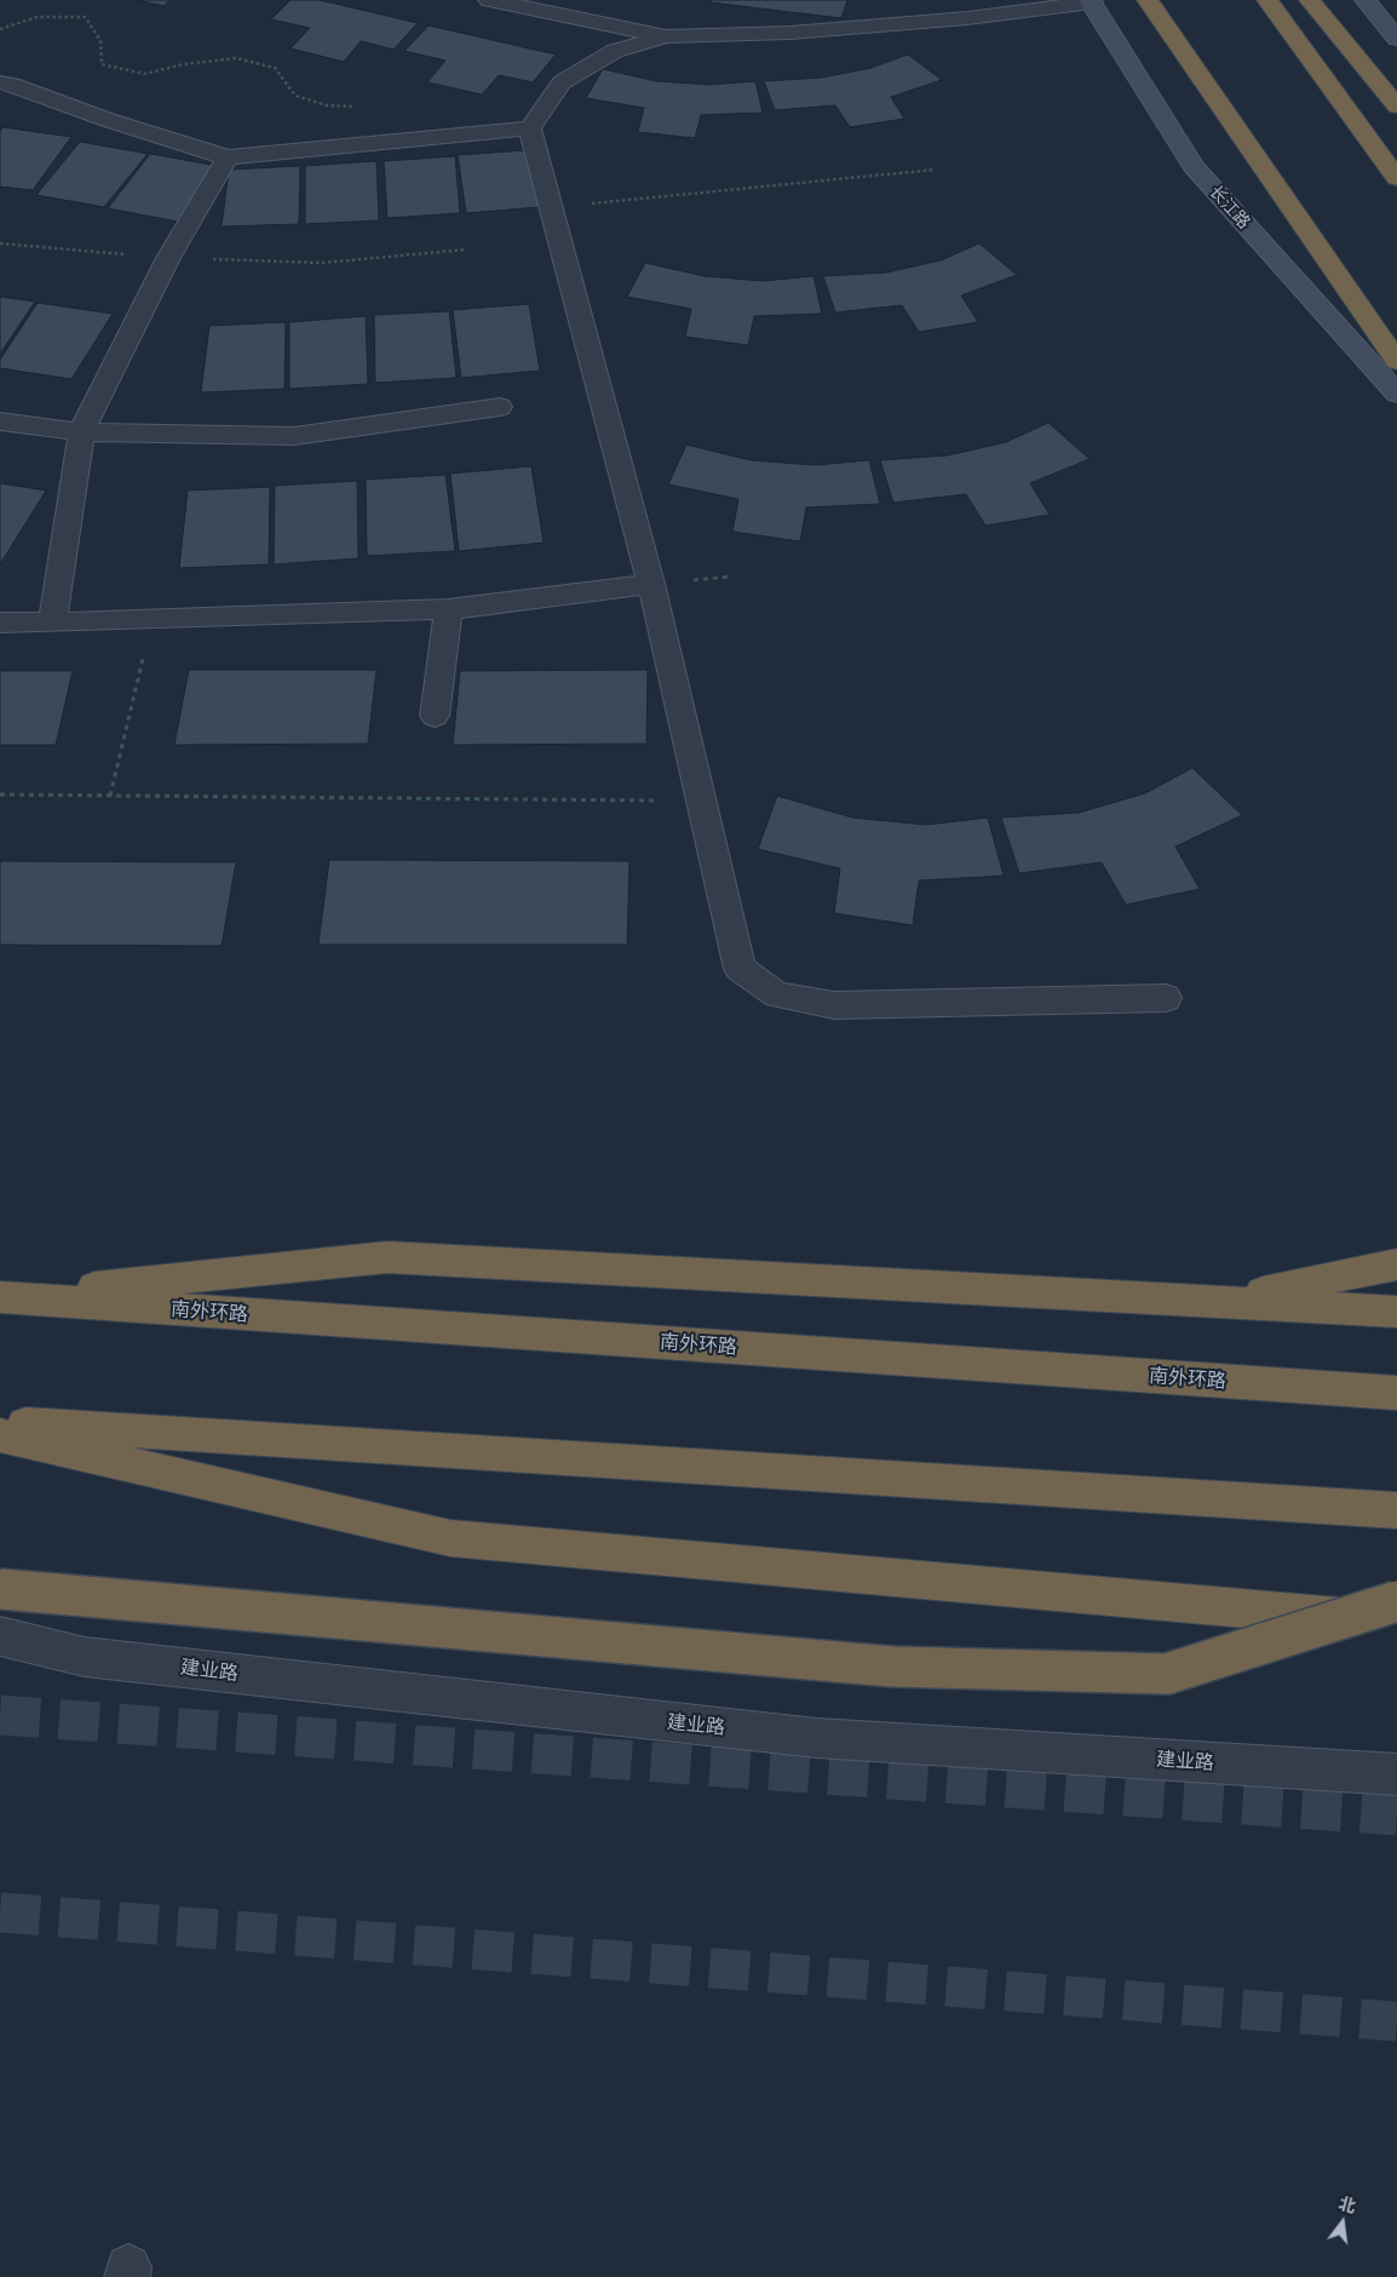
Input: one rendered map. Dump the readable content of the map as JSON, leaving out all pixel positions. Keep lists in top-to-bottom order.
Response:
{
  "streets": {
    "highway": ["南外环路"],
    "main road": ["长江路"],
    "street": ["建业路"]
  },
  "north": "top"
}
